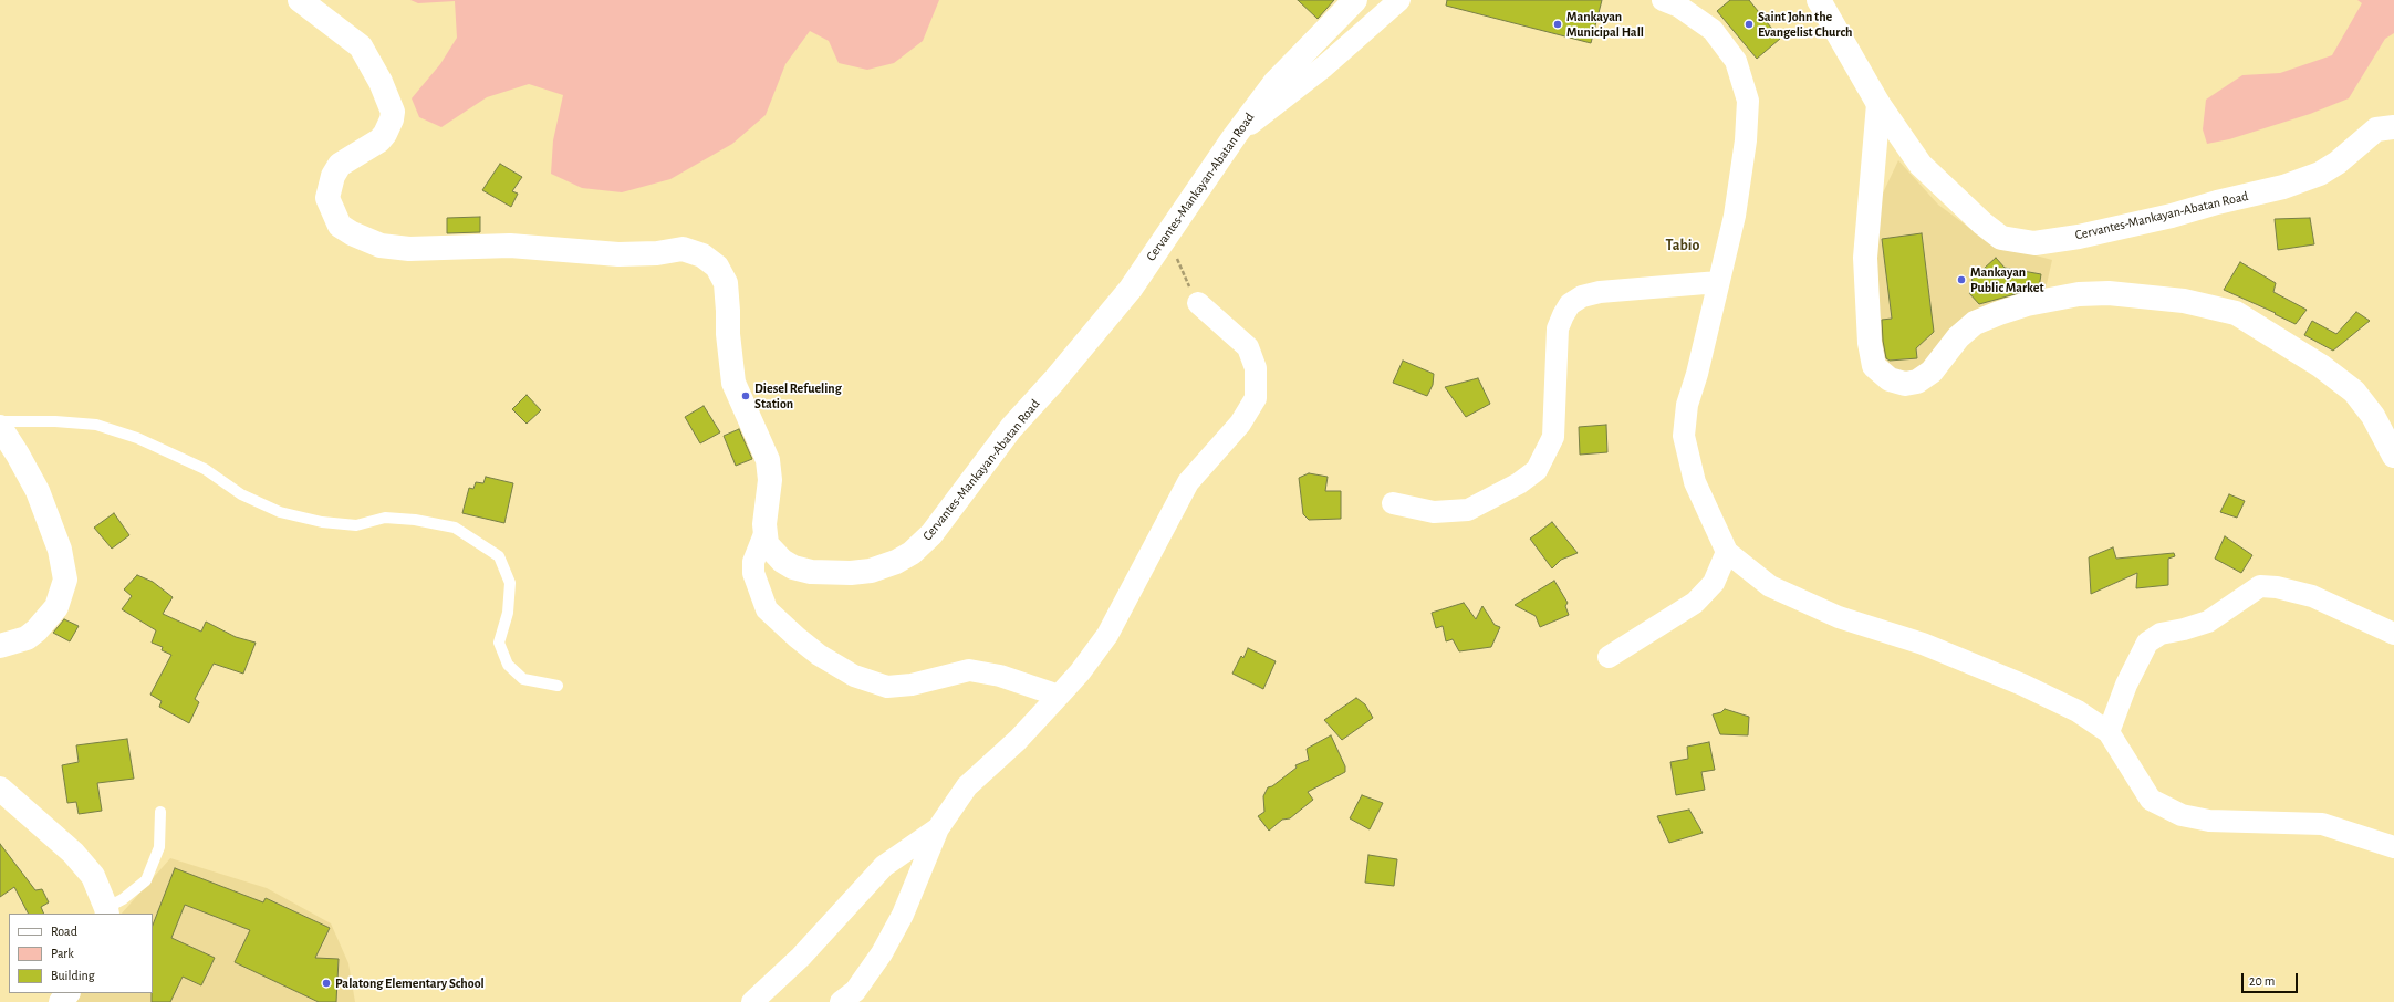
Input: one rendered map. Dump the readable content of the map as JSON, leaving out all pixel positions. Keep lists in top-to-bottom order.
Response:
{
  "streets": {
    "main road": ["Cervantes-Mankayan-Abatan Road"]
  },
  "districts": ["Tabio"],
  "places": [
    "Mankayan Municipal Hall",
    "Saint John the Evangelist Church",
    "Mankayan Public Market",
    "Diesel Refueling Station",
    "Palatong Elementary School"
  ],
  "legend": ["Road", "Park", "Building"],
  "scale_bar": "20 m"
}
